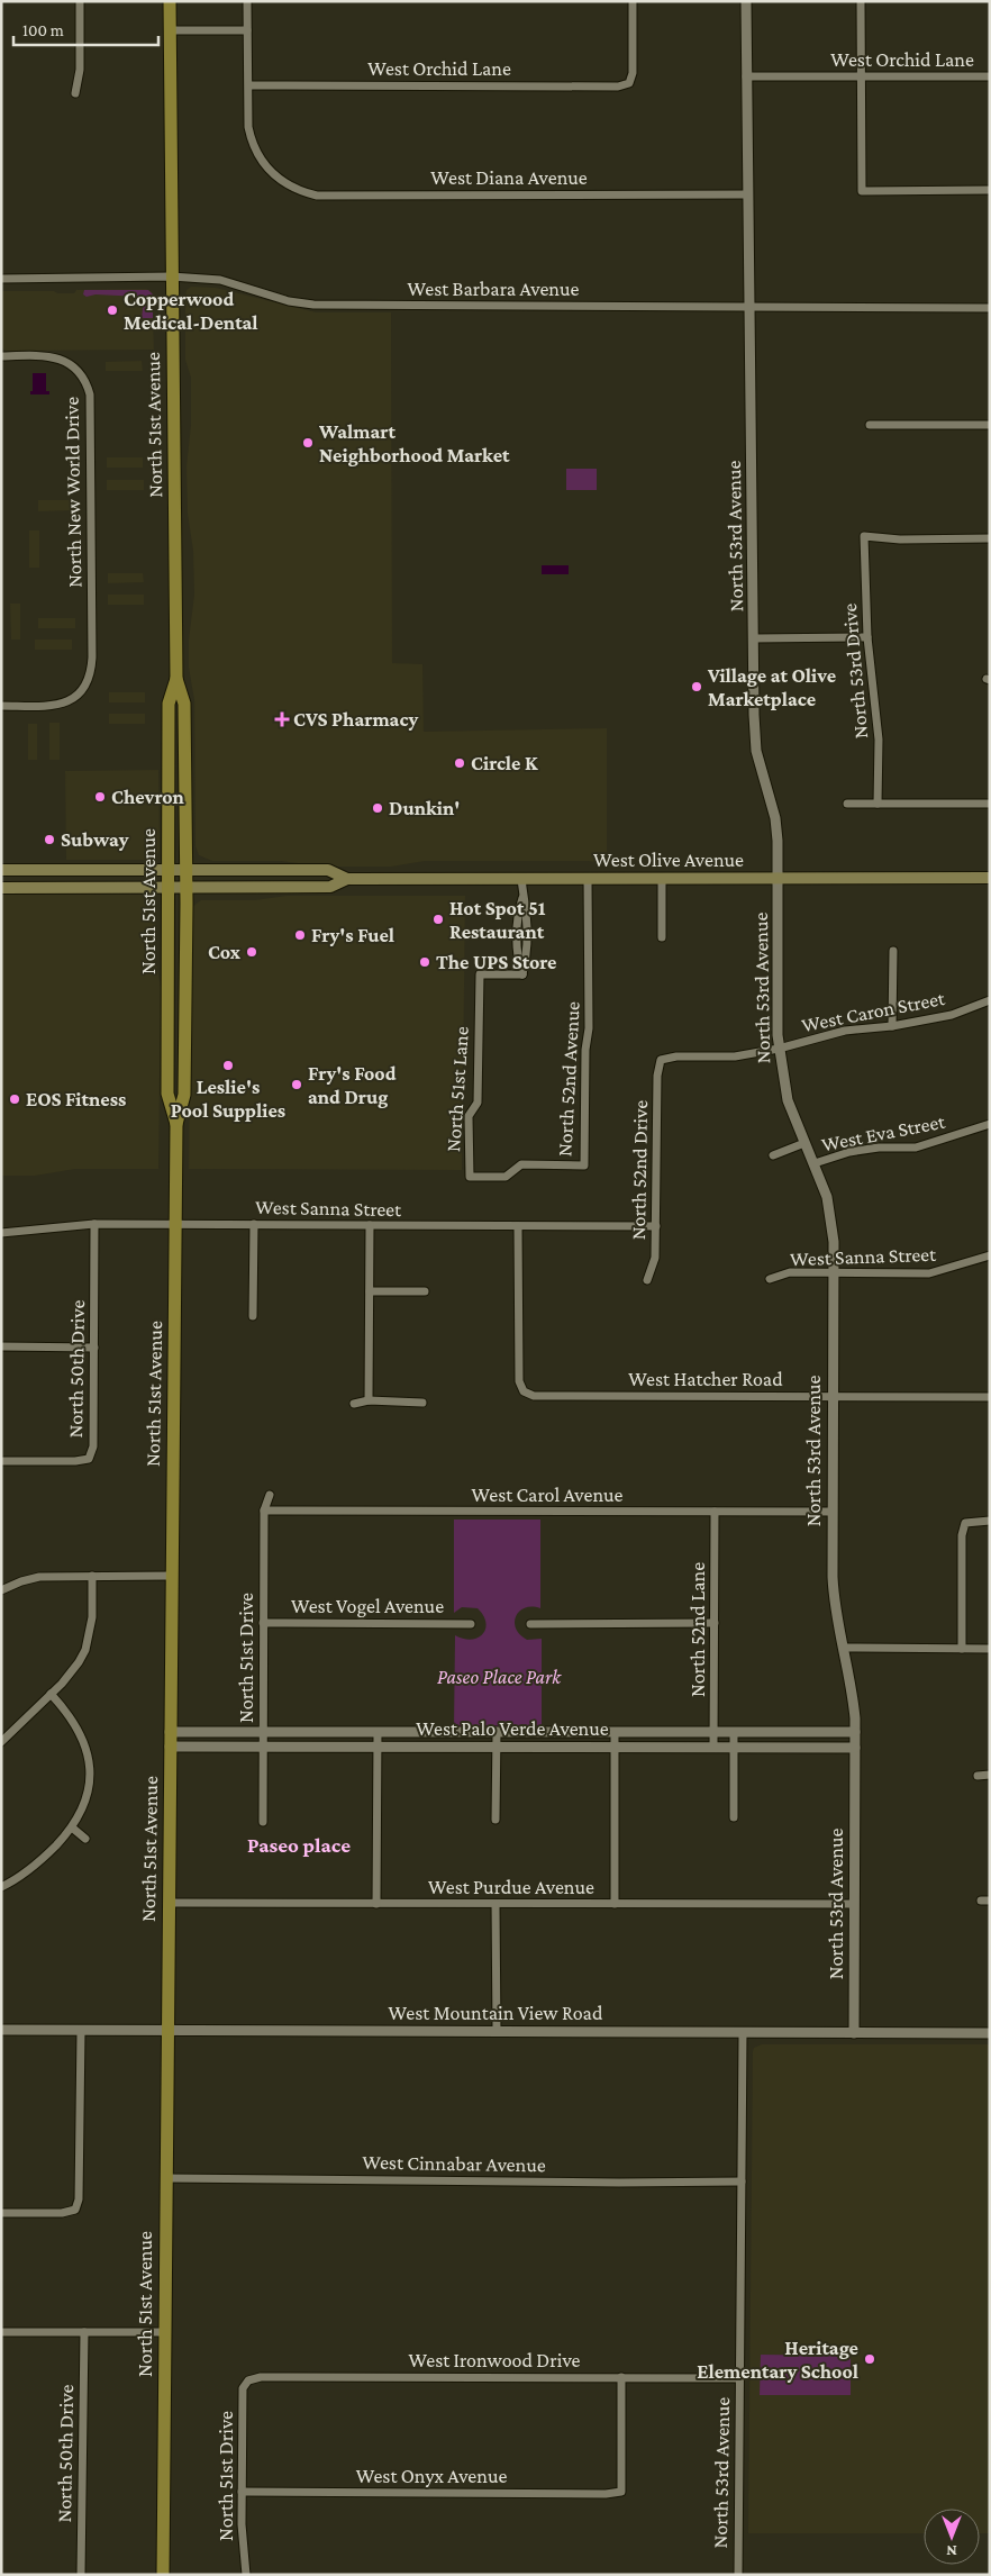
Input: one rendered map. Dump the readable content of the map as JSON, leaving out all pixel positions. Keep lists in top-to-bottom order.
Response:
{
  "streets": {
    "main road": ["North 51st Avenue", "West Olive Avenue"],
    "street": [
      "West Orchid Lane",
      "West Diana Avenue",
      "West Barbara Avenue",
      "North New World Drive",
      "North 53rd Avenue",
      "North 53rd Drive",
      "West Caron Street",
      "North 52nd Avenue",
      "North 51st Lane",
      "West Eva Street",
      "North 52nd Drive",
      "West Sanna Street",
      "North 50th Drive",
      "West Hatcher Road",
      "West Carol Avenue",
      "West Vogel Avenue",
      "North 52nd Lane",
      "North 51st Drive",
      "West Palo Verde Avenue",
      "West Purdue Avenue",
      "West Mountain View Road",
      "West Cinnabar Avenue",
      "West Ironwood Drive",
      "West Onyx Avenue"
    ]
  },
  "crossings": [
    ["West Orchid Lane", "West Diana Avenue"],
    ["West Orchid Lane", "North 53rd Avenue"],
    ["West Diana Avenue", "North 53rd Avenue"],
    ["West Barbara Avenue", "North 51st Avenue"],
    ["West Barbara Avenue", "North 53rd Avenue"],
    ["North 51st Avenue", "West Olive Avenue"],
    ["North 51st Avenue", "West Sanna Street"],
    ["North 51st Avenue", "West Palo Verde Avenue"],
    ["North 51st Avenue", "West Purdue Avenue"],
    ["North 51st Avenue", "West Mountain View Road"],
    ["North 51st Avenue", "West Cinnabar Avenue"],
    ["North 53rd Avenue", "West Olive Avenue"],
    ["North 53rd Avenue", "West Caron Street"],
    ["North 53rd Avenue", "West Eva Street"],
    ["North 53rd Avenue", "West Sanna Street"],
    ["North 53rd Avenue", "West Hatcher Road"],
    ["North 53rd Avenue", "West Carol Avenue"],
    ["North 53rd Avenue", "West Palo Verde Avenue"],
    ["North 53rd Avenue", "West Purdue Avenue"],
    ["North 53rd Avenue", "West Mountain View Road"],
    ["North 53rd Avenue", "West Cinnabar Avenue"],
    ["North 53rd Avenue", "West Ironwood Drive"],
    ["West Olive Avenue", "North 52nd Avenue"],
    ["West Olive Avenue", "North 51st Lane"],
    ["West Caron Street", "North 52nd Drive"],
    ["North 52nd Avenue", "North 51st Lane"],
    ["North 52nd Drive", "West Sanna Street"],
    ["West Sanna Street", "North 50th Drive"],
    ["West Sanna Street", "West Hatcher Road"],
    ["West Carol Avenue", "North 52nd Lane"],
    ["West Carol Avenue", "North 51st Drive"],
    ["West Vogel Avenue", "North 51st Drive"],
    ["North 52nd Lane", "West Palo Verde Avenue"],
    ["North 51st Drive", "West Palo Verde Avenue"],
    ["North 51st Drive", "West Ironwood Drive"],
    ["North 51st Drive", "West Onyx Avenue"],
    ["West Ironwood Drive", "West Onyx Avenue"]
  ],
  "districts": ["Paseo place"],
  "parks": ["Paseo Place Park"],
  "places": {
    "other": [
      "Copperwood Medical-Dental",
      "Walmart Neighborhood Market",
      "Village at Olive Marketplace",
      "Circle K",
      "Chevron",
      "Dunkin'",
      "Subway",
      "Hot Spot 51 Restaurant",
      "Fry's Fuel",
      "Cox",
      "The UPS Store",
      "Leslie's Pool Supplies",
      "Fry's Food and Drug",
      "EOS Fitness",
      "Heritage Elementary School"
    ],
    "health": ["CVS Pharmacy"]
  },
  "scale_bar": "100 m",
  "north": "bottom"
}
